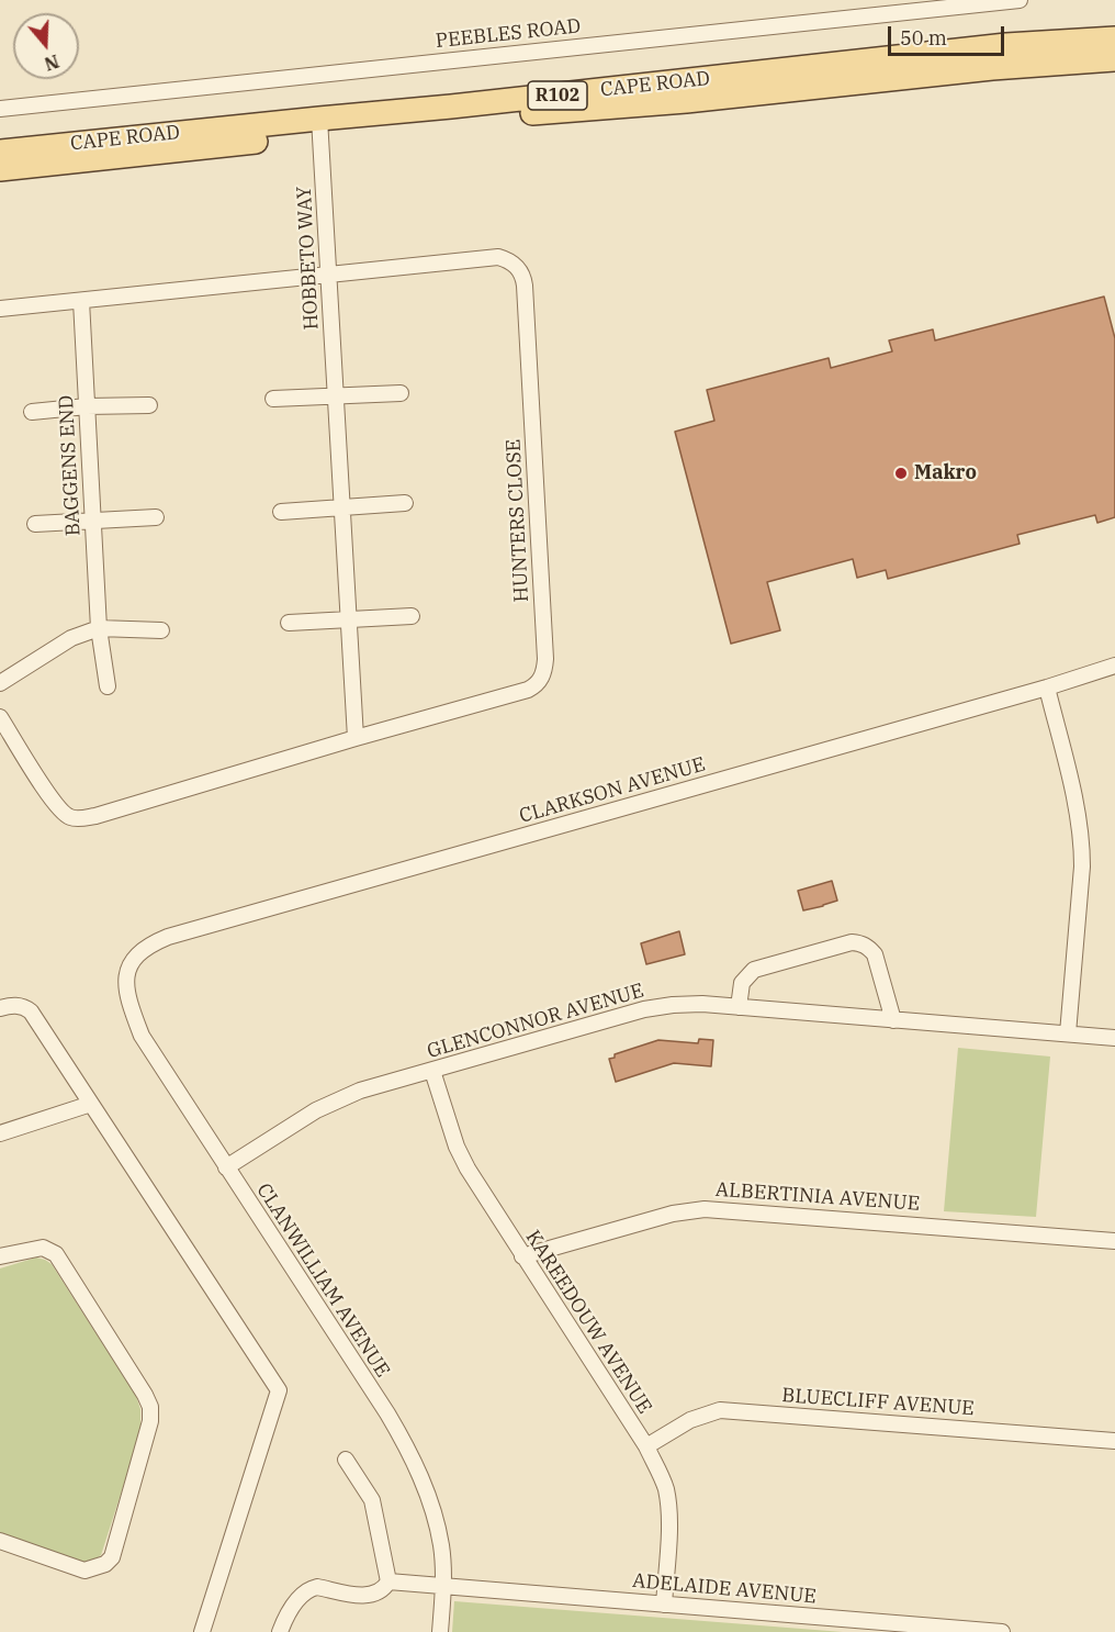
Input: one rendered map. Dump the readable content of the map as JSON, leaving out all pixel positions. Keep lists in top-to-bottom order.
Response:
{
  "streets": {
    "main road": ["CAPE ROAD", "R102"],
    "street": [
      "PEEBLES ROAD",
      "HOBBETO WAY",
      "BAGGENS END",
      "HUNTERS CLOSE",
      "CLARKSON AVENUE",
      "GLENCONNOR AVENUE",
      "ALBERTINIA AVENUE",
      "CLANWILLIAM AVENUE",
      "KAREEDOUW AVENUE",
      "BLUECLIFF AVENUE",
      "ADELAIDE AVENUE"
    ]
  },
  "crossings": [
    ["CAPE ROAD", "HOBBETO WAY"],
    ["HOBBETO WAY", "HUNTERS CLOSE"],
    ["BAGGENS END", "HUNTERS CLOSE"],
    ["CLARKSON AVENUE", "CLANWILLIAM AVENUE"],
    ["GLENCONNOR AVENUE", "CLANWILLIAM AVENUE"],
    ["GLENCONNOR AVENUE", "KAREEDOUW AVENUE"],
    ["ALBERTINIA AVENUE", "KAREEDOUW AVENUE"],
    ["CLANWILLIAM AVENUE", "ADELAIDE AVENUE"],
    ["KAREEDOUW AVENUE", "BLUECLIFF AVENUE"],
    ["KAREEDOUW AVENUE", "ADELAIDE AVENUE"]
  ],
  "places": ["Makro"],
  "scale_bar": "50 m",
  "north": "bottom"
}
